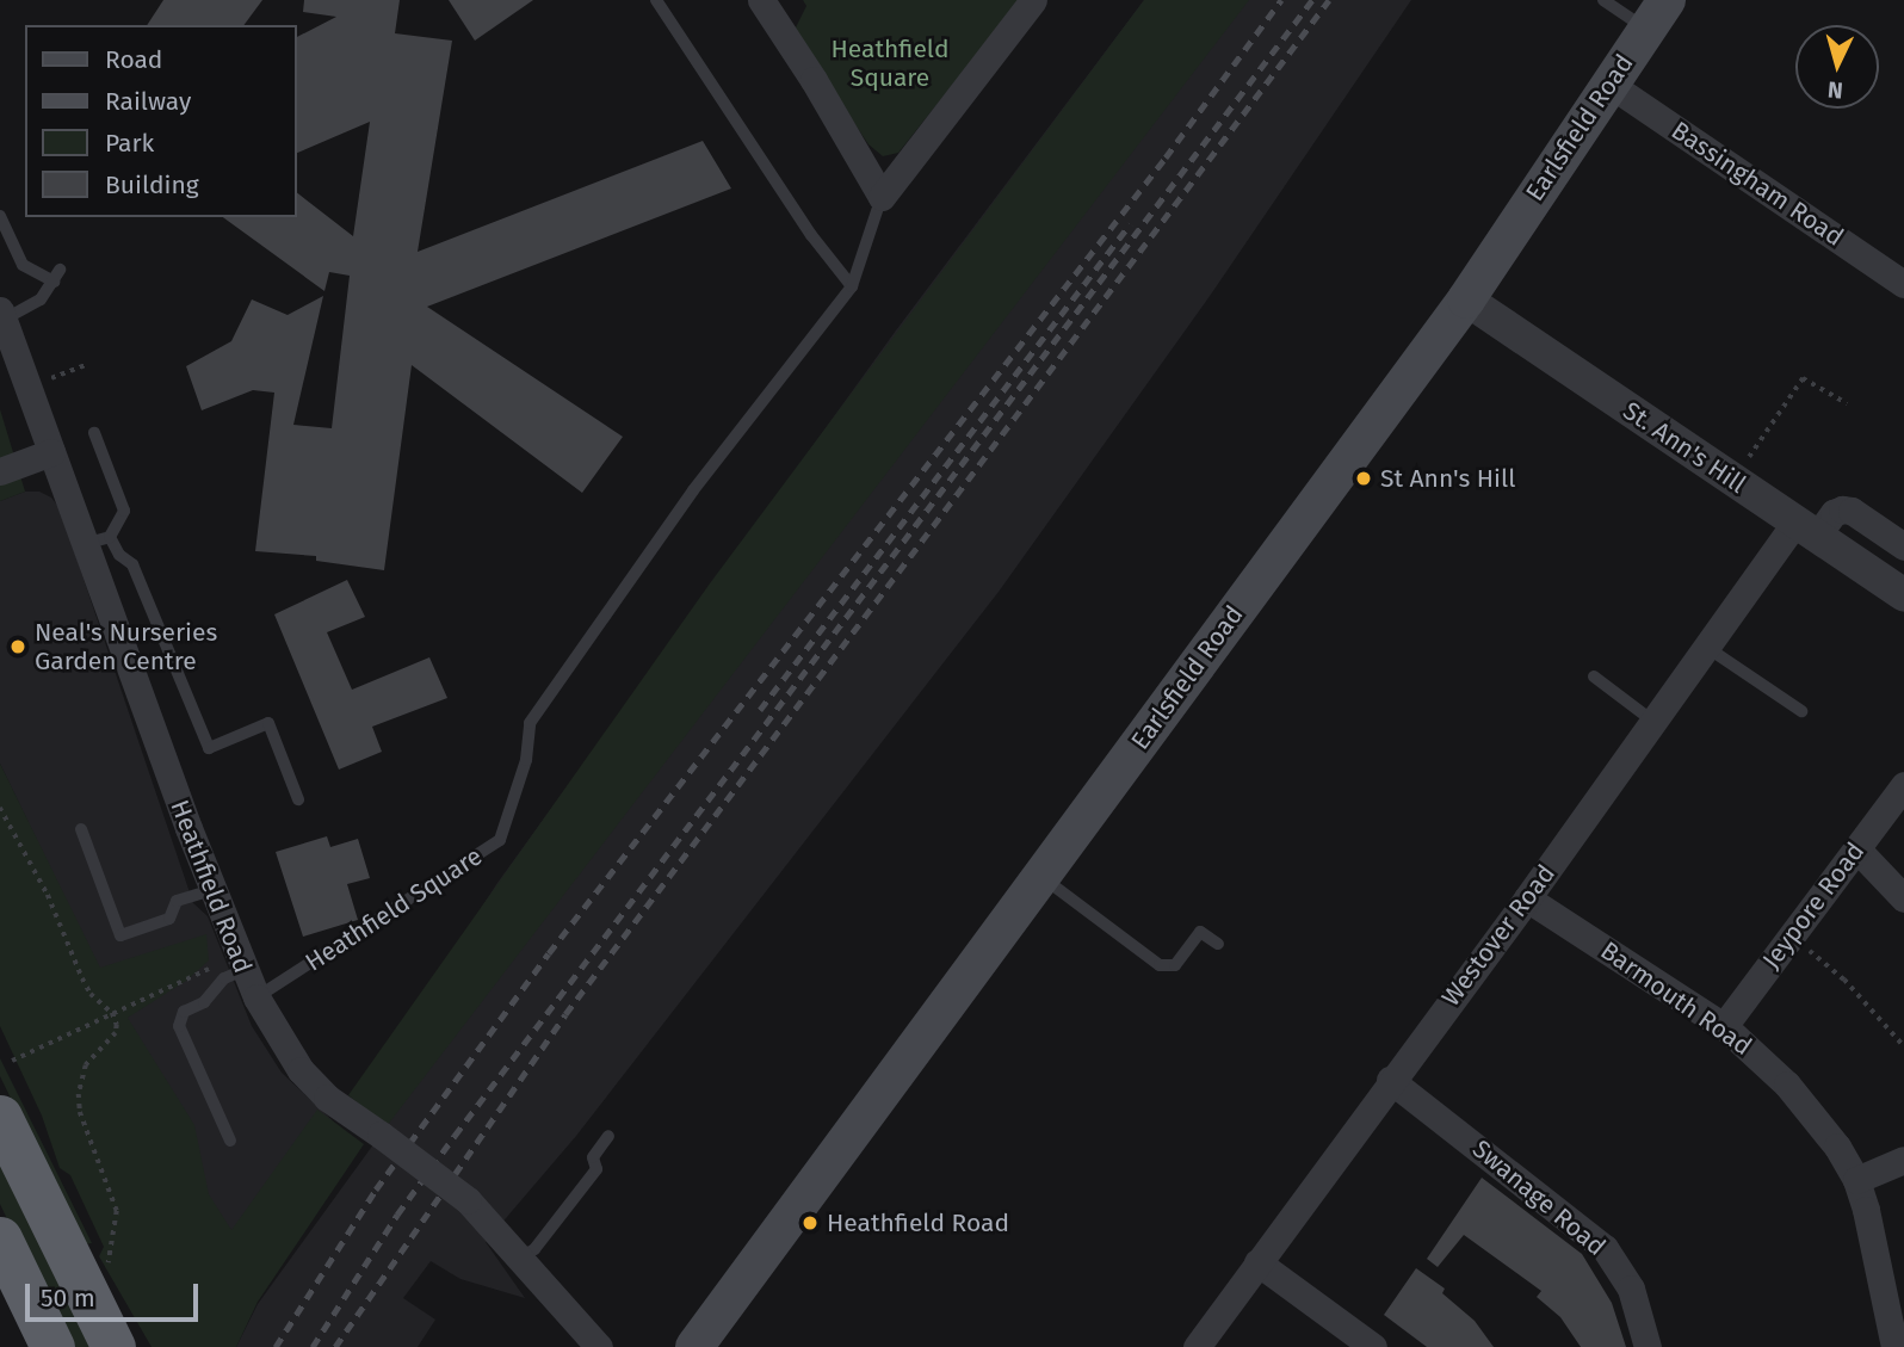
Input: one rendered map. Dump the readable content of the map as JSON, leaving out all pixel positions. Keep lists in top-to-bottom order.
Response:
{
  "streets": {
    "main road": ["Earlsfield Road"],
    "street": [
      "Bassingham Road",
      "St. Ann's Hill",
      "Heathfield Road",
      "Jeypore Road",
      "Westover Road",
      "Barmouth Road",
      "Swanage Road"
    ],
    "lane": ["Heathfield Square"]
  },
  "crossings": [
    ["Earlsfield Road", "Bassingham Road"],
    ["Earlsfield Road", "St. Ann's Hill"],
    ["St. Ann's Hill", "Westover Road"],
    ["Heathfield Road", "Heathfield Square"],
    ["Jeypore Road", "Barmouth Road"],
    ["Westover Road", "Barmouth Road"],
    ["Westover Road", "Swanage Road"]
  ],
  "parks": ["Heathfield Square"],
  "places": ["St Ann's Hill", "Neal's Nurseries Garden Centre", "Heathfield Road"],
  "legend": [
    "Road",
    "Railway",
    "Park",
    "Building"
  ],
  "scale_bar": "50 m",
  "north": "bottom"
}
